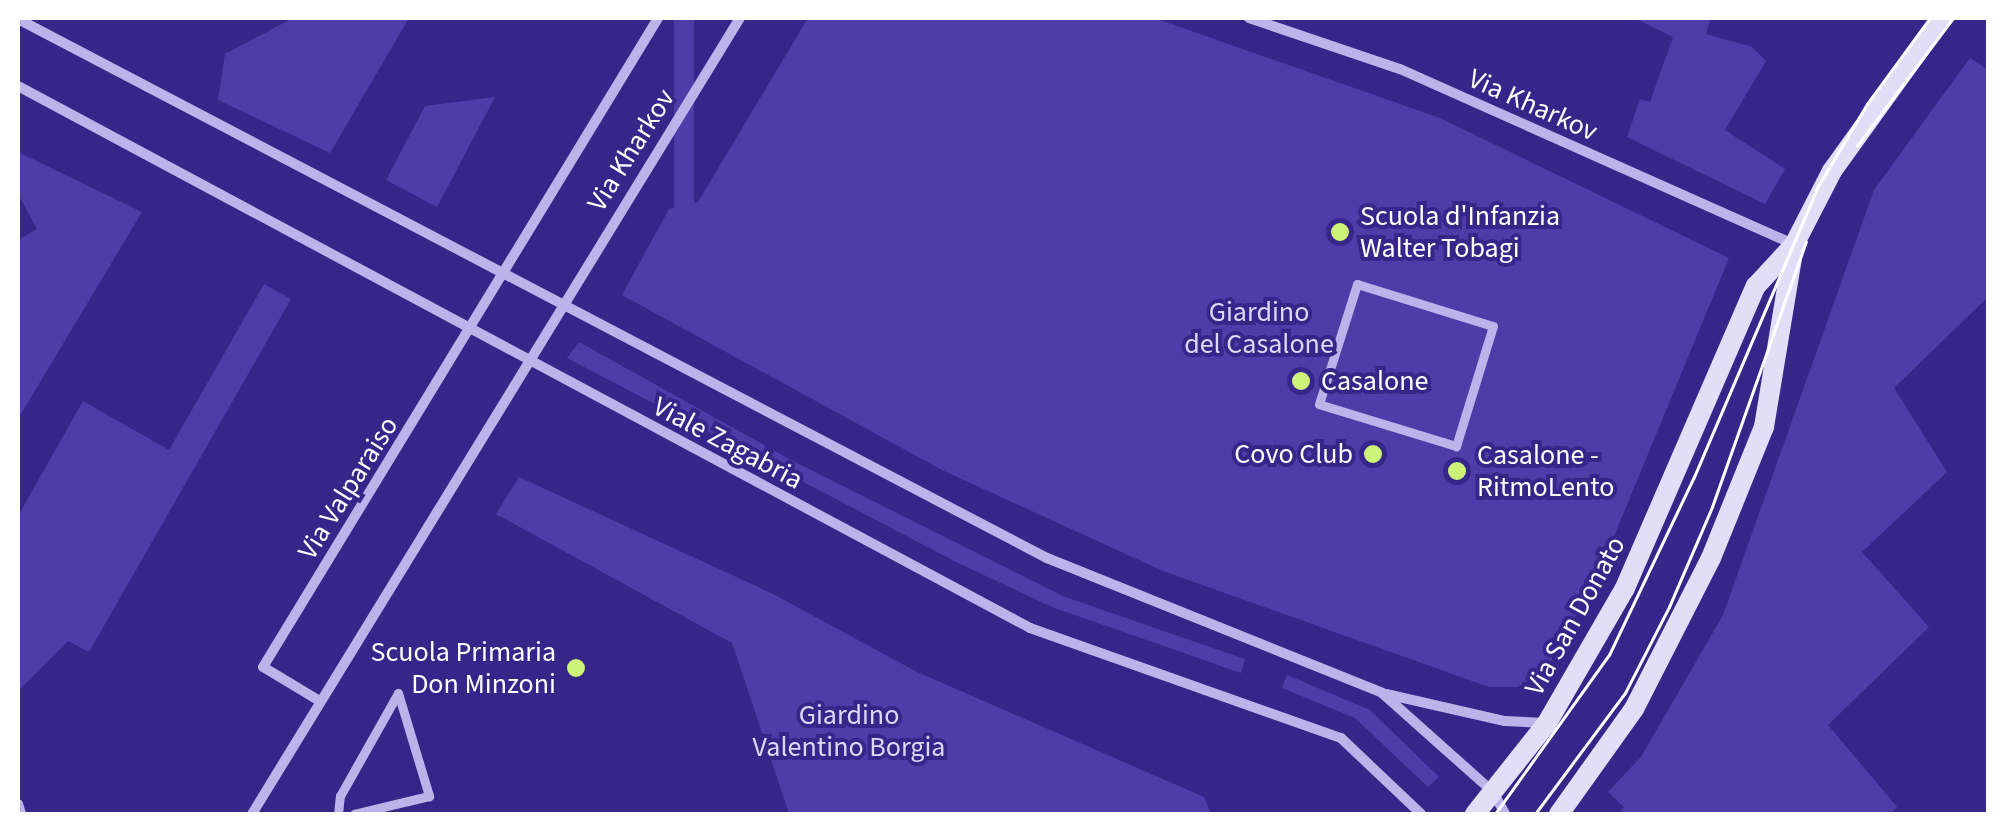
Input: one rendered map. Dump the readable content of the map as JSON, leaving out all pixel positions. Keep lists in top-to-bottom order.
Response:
{
  "streets": {
    "main road": ["Via San Donato"],
    "street": ["Via Kharkov", "Viale Zagabria", "Via Valparaiso"]
  },
  "crossings": [
    ["Via Kharkov", "Viale Zagabria"],
    ["Via Kharkov", "Via Valparaiso"],
    ["Via Kharkov", "Via San Donato"],
    ["Viale Zagabria", "Via Valparaiso"],
    ["Viale Zagabria", "Via San Donato"]
  ],
  "parks": ["Giardino del Casalone", "Giardino Valentino Borgia"],
  "places": [
    "Scuola d'Infanzia Walter Tobagi",
    "Casalone",
    "Covo Club",
    "Casalone - RitmoLento",
    "Scuola Primaria Don Minzoni"
  ]
}
